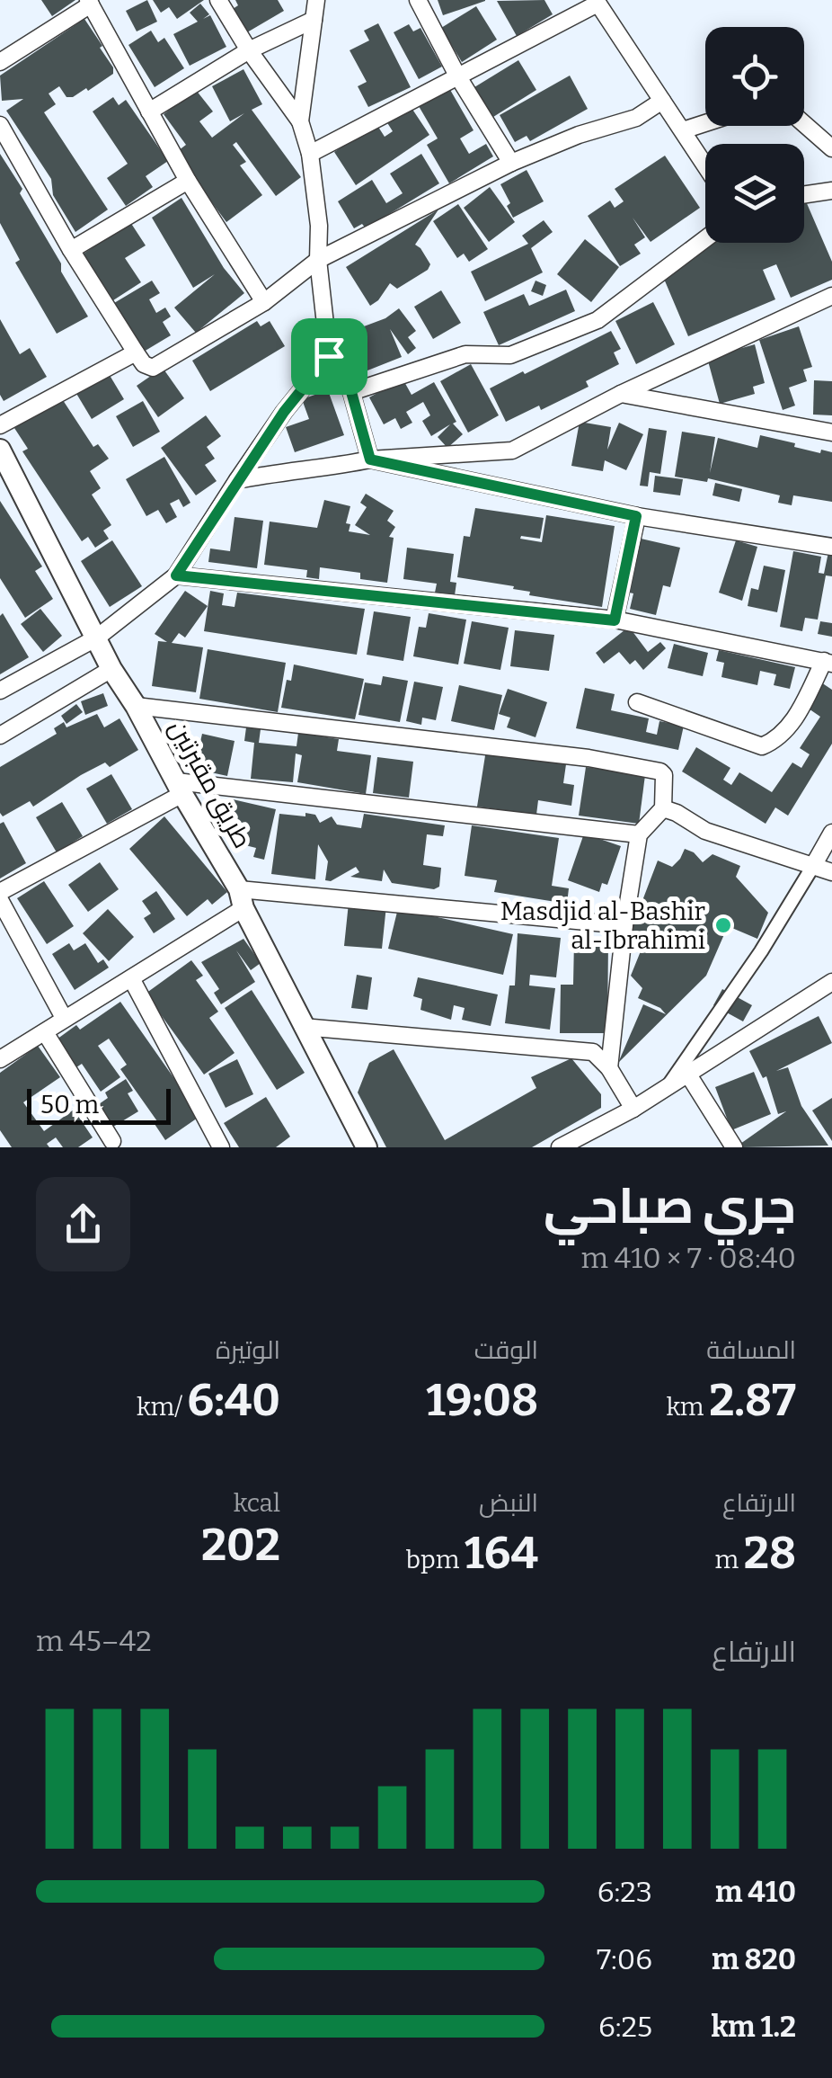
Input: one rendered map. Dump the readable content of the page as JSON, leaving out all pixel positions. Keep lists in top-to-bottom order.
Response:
{
  "streets": {
    "street": ["طريق مقبرتين"]
  },
  "places": ["Masdjid al-Bashir al-Ibrahimi"],
  "scale_bar": "50 m",
  "page": {
    "scale": "50 m",
    "heading": ["جري صباحي", "08:40 · 7 × 410 m"],
    "stats": [
      ["المسافة", "2.87 km"],
      ["الوقت", "19:08"],
      ["الوتيرة", "6:40 /km"],
      ["الارتفاع", "28 m"],
      ["النبض", "164 bpm"],
      ["kcal", "202"]
    ],
    "chart": ["الارتفاع", "42–45 m"],
    "list": [
      {
        "name": "410 m",
        "note": "6:23"
      },
      {
        "name": "820 m",
        "note": "7:06"
      },
      {
        "name": "1.2 km",
        "note": "6:25"
      }
    ]
  }
}
